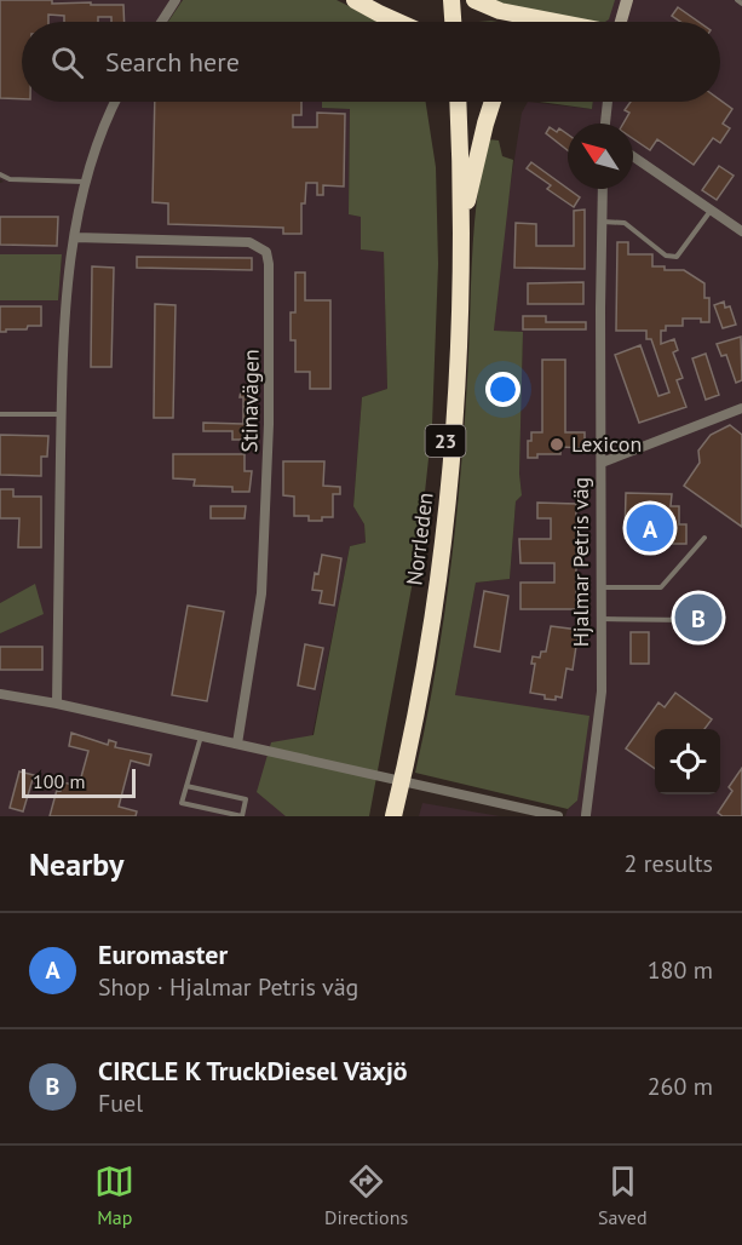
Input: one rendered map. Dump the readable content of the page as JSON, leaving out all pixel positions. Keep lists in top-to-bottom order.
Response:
{
  "streets": {
    "highway": ["23", "Norrleden"],
    "street": ["Stinavägen", "Hjalmar Petris väg"]
  },
  "places": ["Lexicon"],
  "scale_bar": "100 m",
  "north": "top left",
  "page": {
    "search": "Search here",
    "pins": ["A", "B"],
    "scale": "100 m",
    "heading": ["Nearby", "2 results"],
    "list": [
      {
        "mark": "A",
        "name": "Euromaster",
        "note": "Shop · Hjalmar Petris väg",
        "value": "180 m"
      },
      {
        "mark": "B",
        "name": "CIRCLE K TruckDiesel Växjö",
        "note": "Fuel",
        "value": "260 m"
      }
    ],
    "nav": ["Map", "Directions", "Saved"]
  }
}
